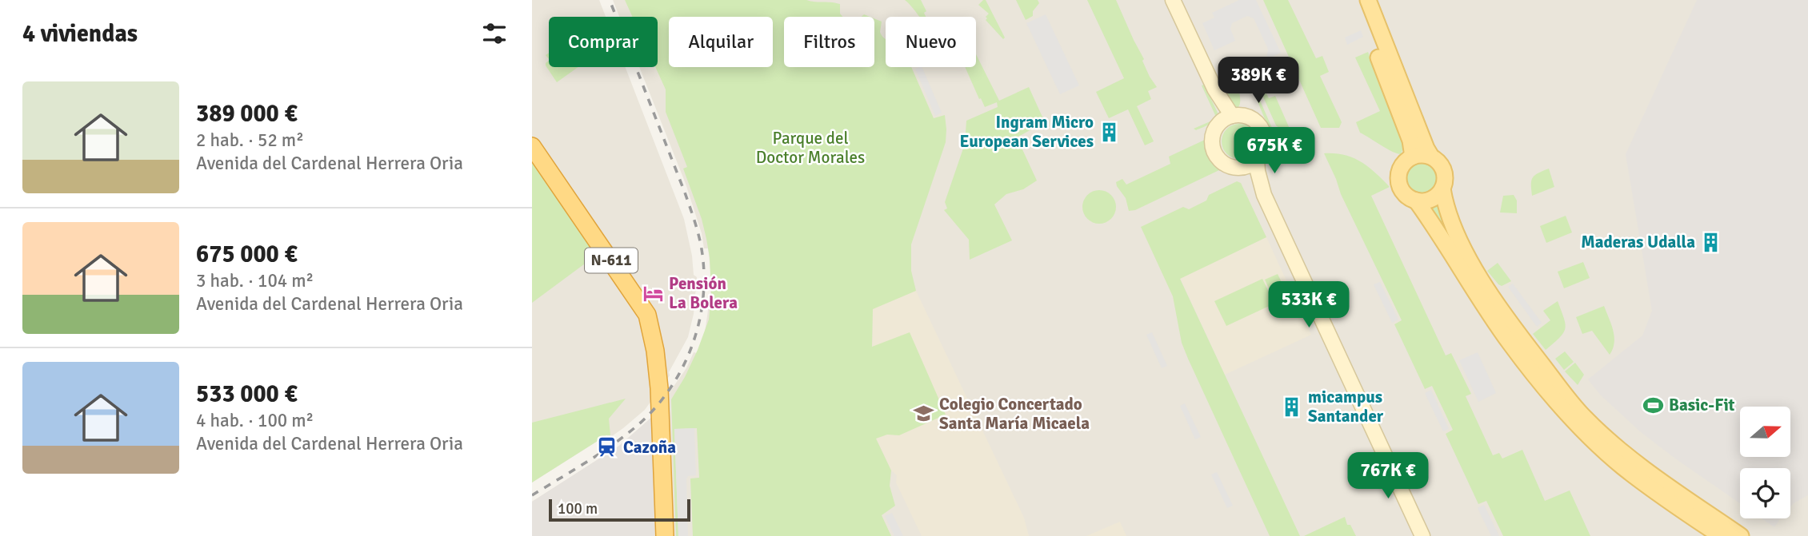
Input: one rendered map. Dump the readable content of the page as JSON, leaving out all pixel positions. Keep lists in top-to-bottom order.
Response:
{
  "streets": {
    "highway": ["N-611"]
  },
  "parks": ["Parque del Doctor Morales"],
  "places": {
    "building": ["Ingram Micro European Services", "Maderas Udalla", "micampus Santander"],
    "hotel": ["Pensión La Bolera"],
    "sports": ["Basic-Fit"],
    "school or university": ["Colegio Concertado Santa María Micaela"],
    "station": ["Cazoña"]
  },
  "scale_bar": "100 m",
  "north": "right",
  "page": {
    "heading": "4 viviendas",
    "chip": [
      "Comprar",
      "Alquilar",
      "Filtros",
      "Nuevo"
    ],
    "price": [
      "389K €",
      "675K €",
      "533K €",
      "767K €"
    ],
    "list": [
      {
        "name": "389 000 €",
        "note": "2 hab. · 52 m² · Avenida del Cardenal Herrera Oria"
      },
      {
        "name": "675 000 €",
        "note": "3 hab. · 104 m² · Avenida del Cardenal Herrera Oria"
      },
      {
        "name": "533 000 €",
        "note": "4 hab. · 100 m² · Avenida del Cardenal Herrera Oria"
      }
    ],
    "scale": "100 m"
  }
}
